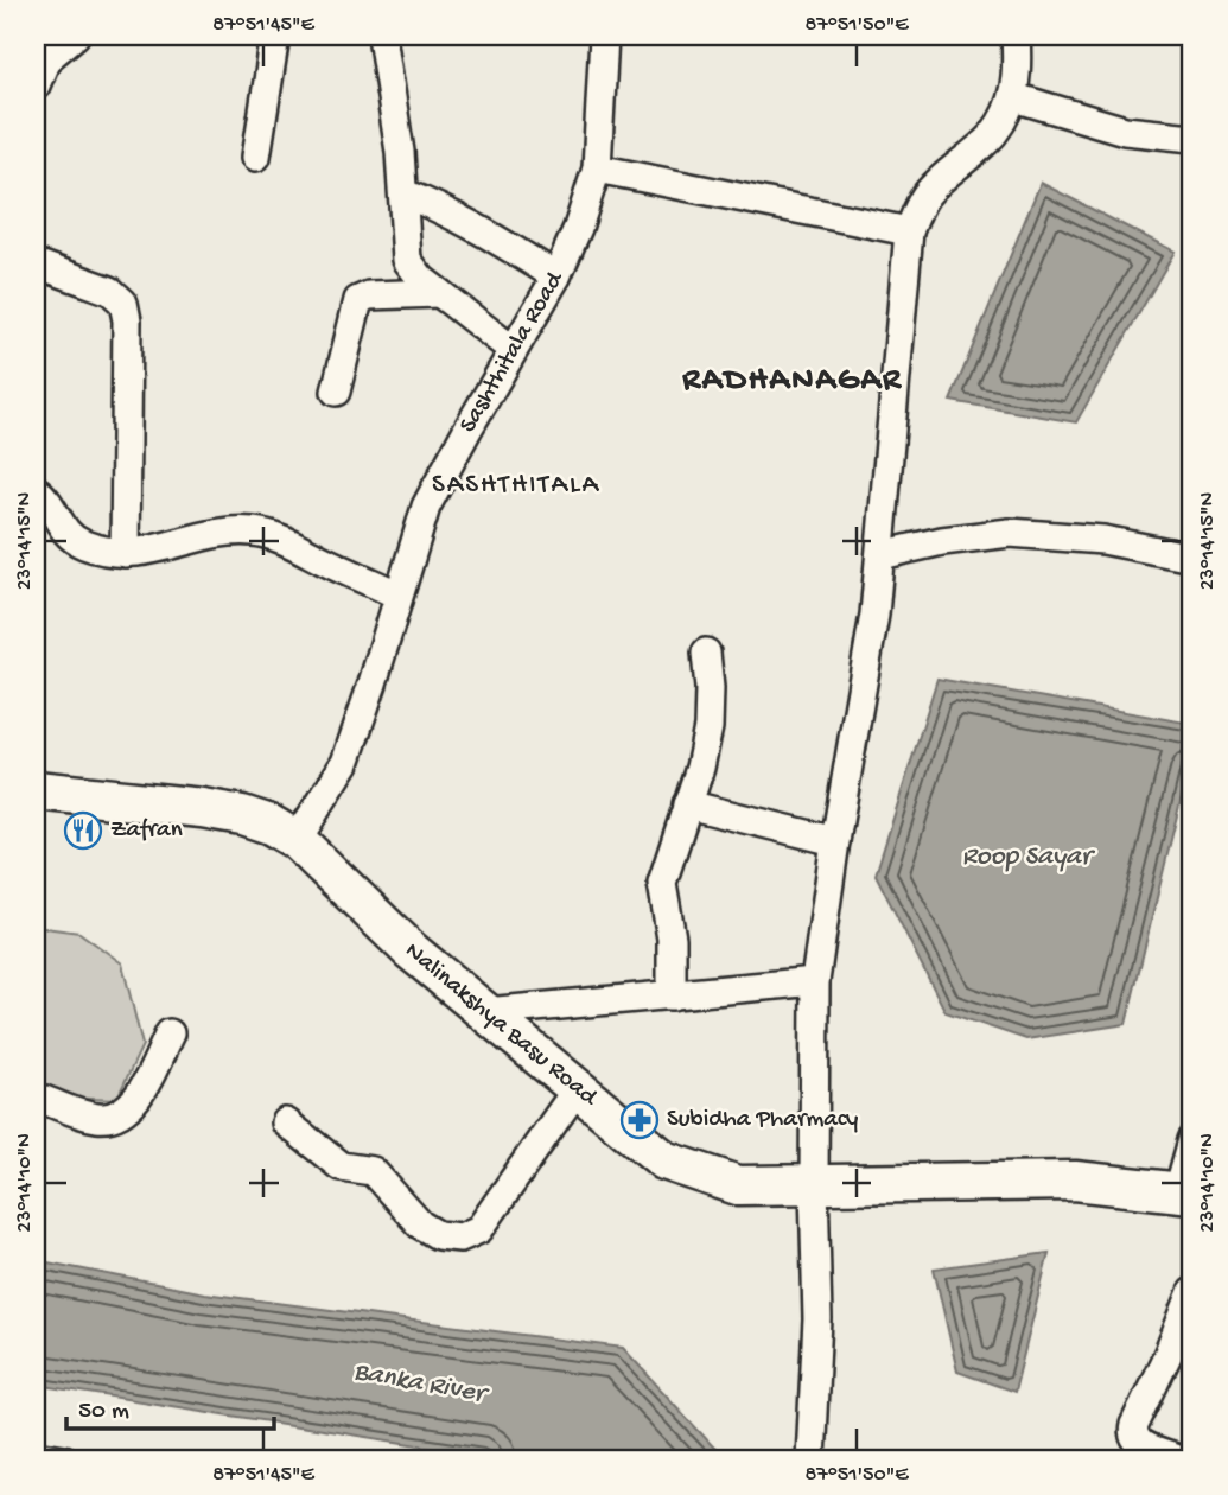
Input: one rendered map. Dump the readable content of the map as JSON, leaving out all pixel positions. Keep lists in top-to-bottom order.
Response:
{
  "streets": {
    "street": ["Sashthitala Road", "Nalinakshya Basu Road"]
  },
  "crossings": [
    ["Sashthitala Road", "Nalinakshya Basu Road"]
  ],
  "districts": ["RADHANAGAR", "SASHTHITALA"],
  "water": ["Roop Sayar", "Banka River"],
  "places": {
    "restaurant": ["Zafran"],
    "pharmacy": ["Subidha Pharmacy"]
  },
  "scale_bar": "50 m",
  "coordinates": [
    "87°51'45\"E",
    "87°51'50\"E",
    "23°14'15\"N",
    "23°14'10\"N"
  ]
}
